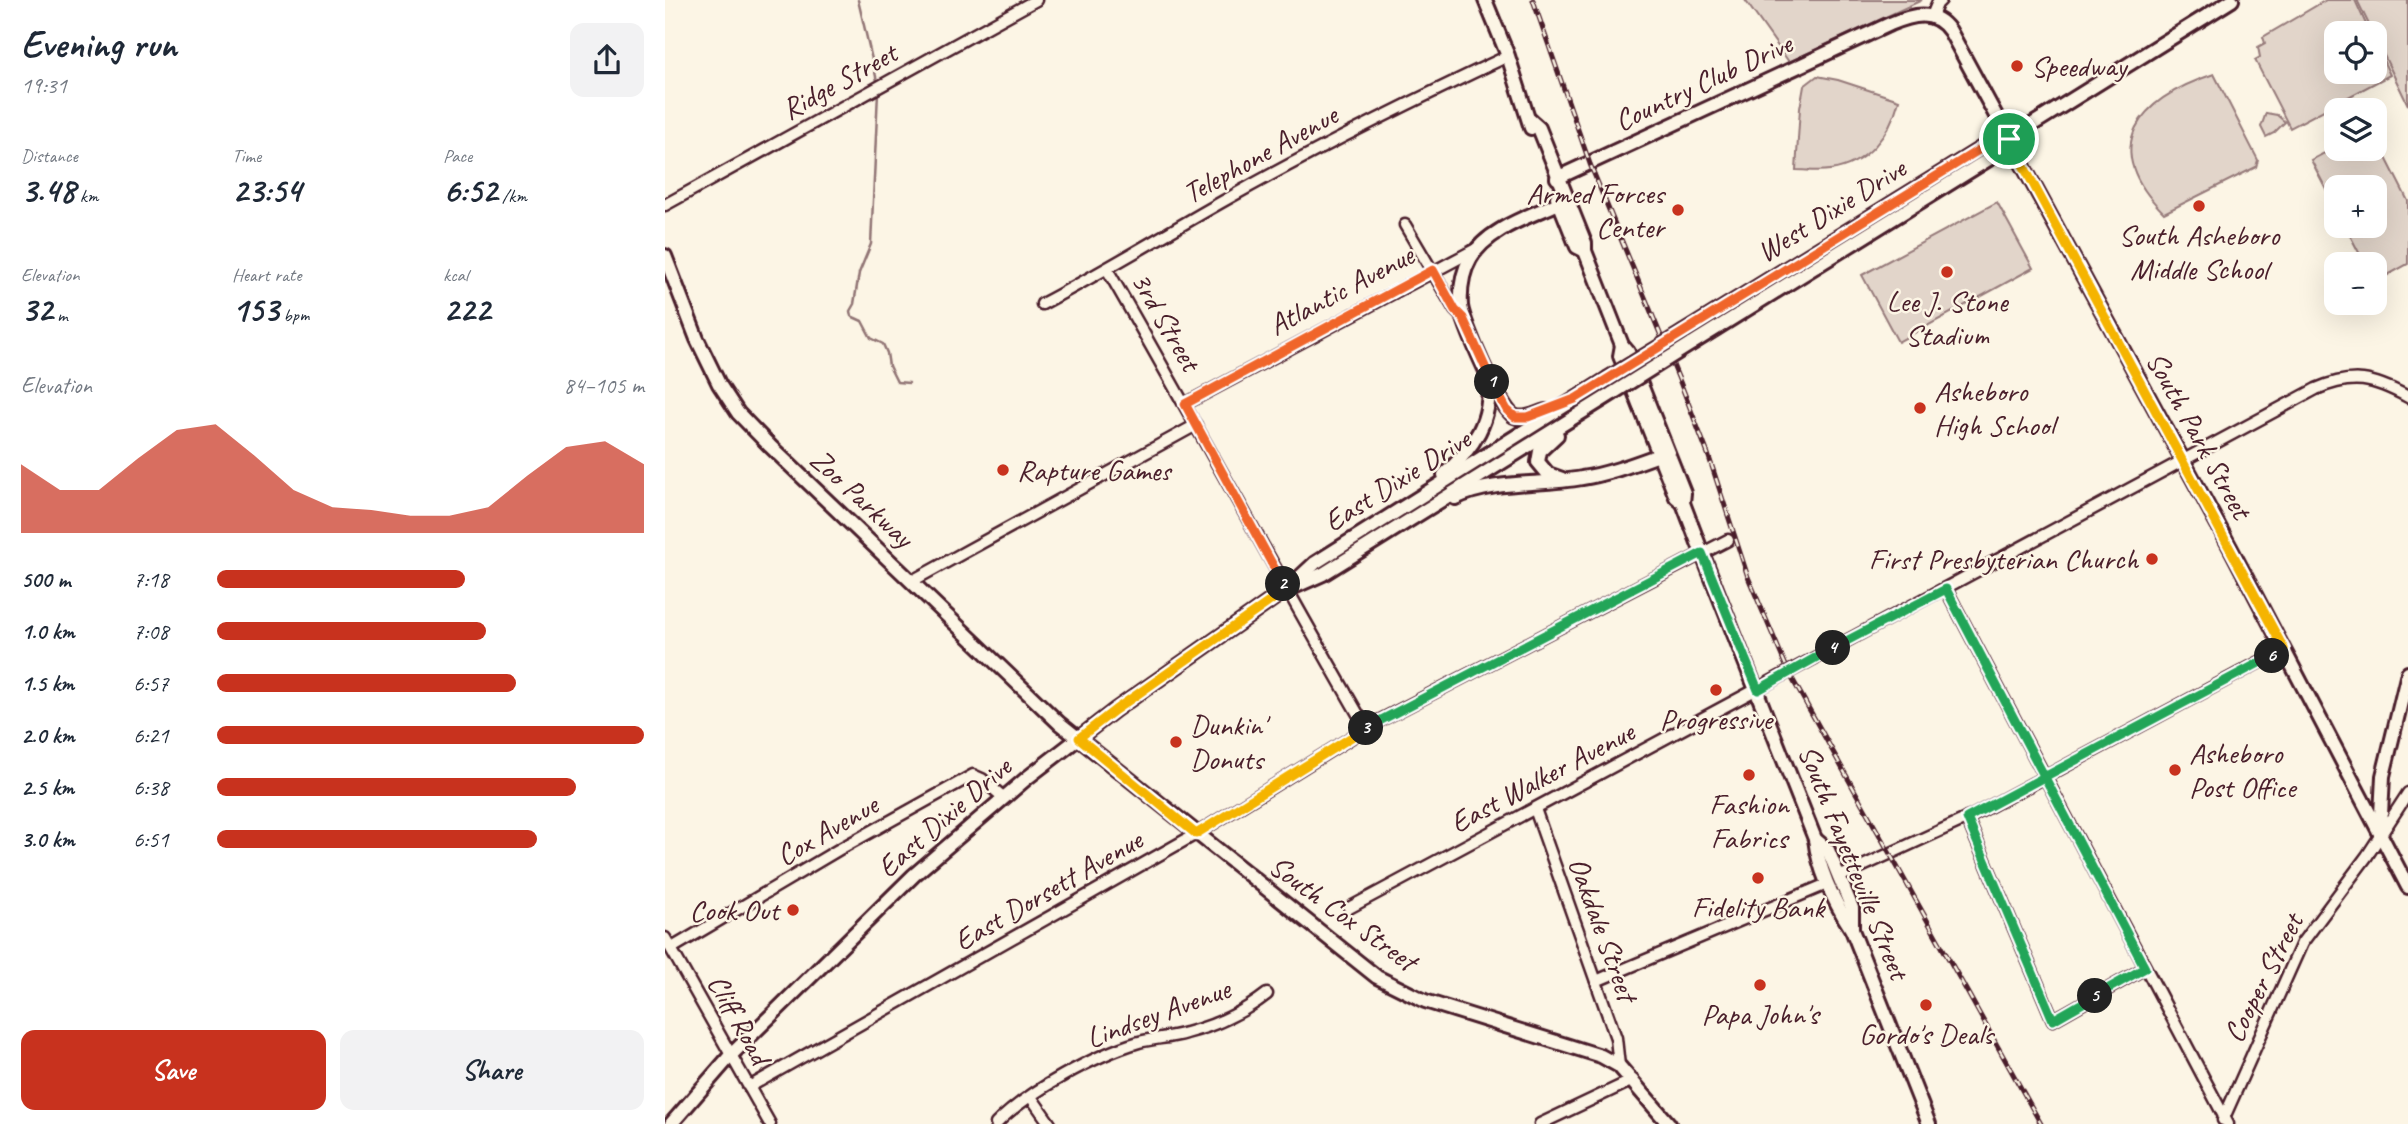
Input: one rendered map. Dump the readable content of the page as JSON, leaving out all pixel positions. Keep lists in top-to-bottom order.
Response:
{
  "streets": {
    "main road": [
      "Country Club Drive",
      "West Dixie Drive",
      "Atlantic Avenue",
      "South Park Street",
      "East Dixie Drive",
      "Zoo Parkway",
      "South Fayetteville Street",
      "South Cox Street"
    ],
    "street": [
      "Ridge Street",
      "Telephone Avenue",
      "3rd Street",
      "East Walker Avenue",
      "Cox Avenue",
      "East Dorsett Avenue",
      "Oakdale Street",
      "Cooper Street",
      "Lindsey Avenue",
      "Cliff Road"
    ]
  },
  "crossings": [
    ["Country Club Drive", "South Park Street"],
    ["Country Club Drive", "South Fayetteville Street"],
    ["Telephone Avenue", "3rd Street"],
    ["Telephone Avenue", "South Fayetteville Street"],
    ["West Dixie Drive", "South Park Street"],
    ["West Dixie Drive", "East Dixie Drive"],
    ["Atlantic Avenue", "3rd Street"],
    ["Atlantic Avenue", "South Fayetteville Street"],
    ["3rd Street", "East Dixie Drive"],
    ["3rd Street", "East Dorsett Avenue"],
    ["South Park Street", "East Walker Avenue"],
    ["South Park Street", "Cooper Street"],
    ["East Dixie Drive", "Zoo Parkway"],
    ["East Dixie Drive", "Cox Avenue"],
    ["East Dixie Drive", "South Cox Street"],
    ["East Dixie Drive", "Cliff Road"],
    ["Zoo Parkway", "South Cox Street"],
    ["East Walker Avenue", "South Fayetteville Street"],
    ["East Walker Avenue", "Oakdale Street"],
    ["Cox Avenue", "Cliff Road"],
    ["South Fayetteville Street", "East Dorsett Avenue"],
    ["East Dorsett Avenue", "South Cox Street"],
    ["East Dorsett Avenue", "Cliff Road"],
    ["South Cox Street", "Oakdale Street"]
  ],
  "places": [
    "Speedway",
    "South Asheboro Middle School",
    "Armed Forces Center",
    "Lee J. Stone Stadium",
    "Asheboro High School",
    "Rapture Games",
    "First Presbyterian Church",
    "Progressive",
    "Dunkin' Donuts",
    "Asheboro Post Office",
    "Fashion Fabrics",
    "Fidelity Bank",
    "Cook Out",
    "Papa John's",
    "Gordo's Deals"
  ],
  "page": {
    "heading": ["Evening run", "19:31"],
    "map_buttons": ["+", "−"],
    "stats": [
      ["Distance", "3.48 km"],
      ["Time", "23:54"],
      ["Pace", "6:52 /km"],
      ["Elevation", "32 m"],
      ["Heart rate", "153 bpm"],
      ["kcal", "222"]
    ],
    "chart": ["Elevation", "84–105 m"],
    "pins": [
      "1",
      "2",
      "4",
      "6",
      "3",
      "5"
    ],
    "list": [
      {
        "name": "500 m",
        "note": "7:18"
      },
      {
        "name": "1.0 km",
        "note": "7:08"
      },
      {
        "name": "1.5 km",
        "note": "6:57"
      },
      {
        "name": "2.0 km",
        "note": "6:21"
      },
      {
        "name": "2.5 km",
        "note": "6:38"
      },
      {
        "name": "3.0 km",
        "note": "6:51"
      }
    ],
    "buttons": ["Save", "Share"]
  }
}
